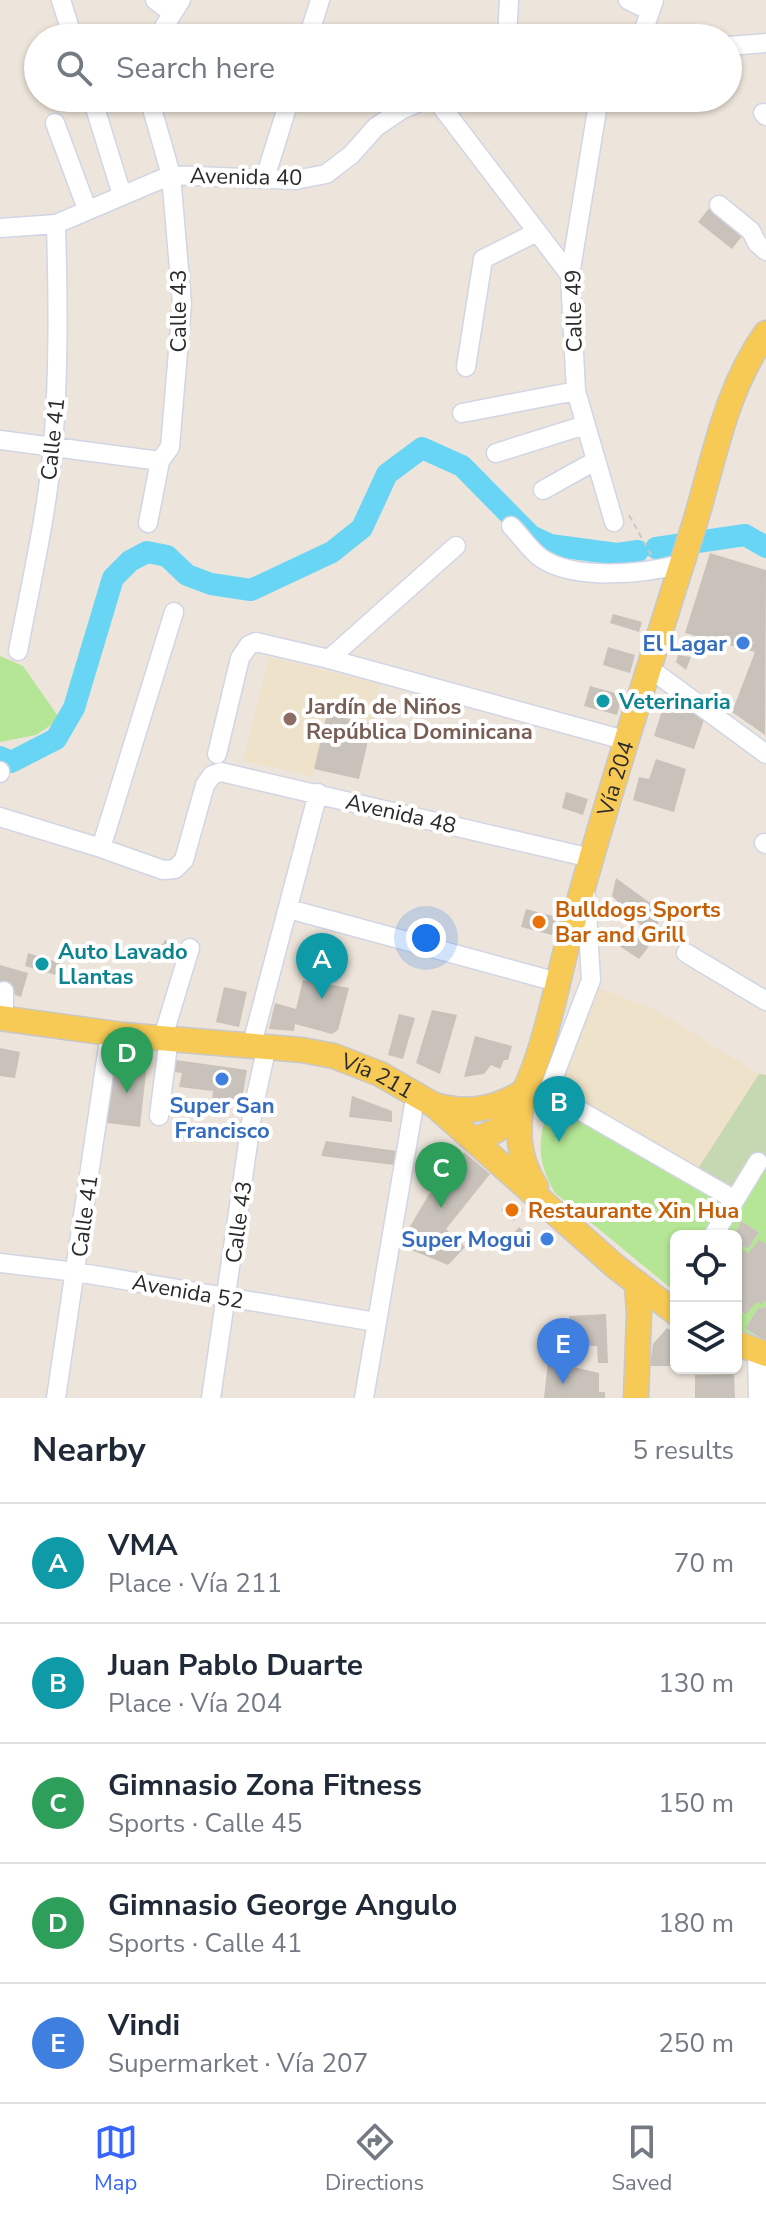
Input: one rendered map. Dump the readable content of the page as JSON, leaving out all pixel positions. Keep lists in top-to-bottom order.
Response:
{
  "streets": {
    "main road": ["Vía 204", "Vía 211"],
    "street": [
      "Avenida 40",
      "Calle 43",
      "Calle 49",
      "Calle 41",
      "Avenida 48",
      "Avenida 52"
    ]
  },
  "crossings": [
    ["Avenida 40", "Calle 43"],
    ["Avenida 40", "Calle 41"],
    ["Calle 43", "Avenida 48"],
    ["Calle 43", "Vía 211"],
    ["Calle 43", "Avenida 52"],
    ["Calle 41", "Vía 211"],
    ["Calle 41", "Avenida 52"],
    ["Vía 204", "Avenida 48"],
    ["Vía 204", "Vía 211"]
  ],
  "places": [
    "El Lagar",
    "Veterinaria",
    "Jardín de Niños República Dominicana",
    "Bulldogs Sports Bar and Grill",
    "Auto Lavado Llantas",
    "Super San Francisco",
    "Restaurante Xin Hua",
    "Super Mogui"
  ],
  "page": {
    "search": "Search here",
    "pins": [
      "A",
      "D",
      "B",
      "C",
      "E"
    ],
    "heading": ["Nearby", "5 results"],
    "list": [
      {
        "mark": "A",
        "name": "VMA",
        "note": "Place · Vía 211",
        "value": "70 m"
      },
      {
        "mark": "B",
        "name": "Juan Pablo Duarte",
        "note": "Place · Vía 204",
        "value": "130 m"
      },
      {
        "mark": "C",
        "name": "Gimnasio Zona Fitness",
        "note": "Sports · Calle 45",
        "value": "150 m"
      },
      {
        "mark": "D",
        "name": "Gimnasio George Angulo",
        "note": "Sports · Calle 41",
        "value": "180 m"
      },
      {
        "mark": "E",
        "name": "Vindi",
        "note": "Supermarket · Vía 207",
        "value": "250 m"
      }
    ],
    "nav": ["Map", "Directions", "Saved"]
  }
}
